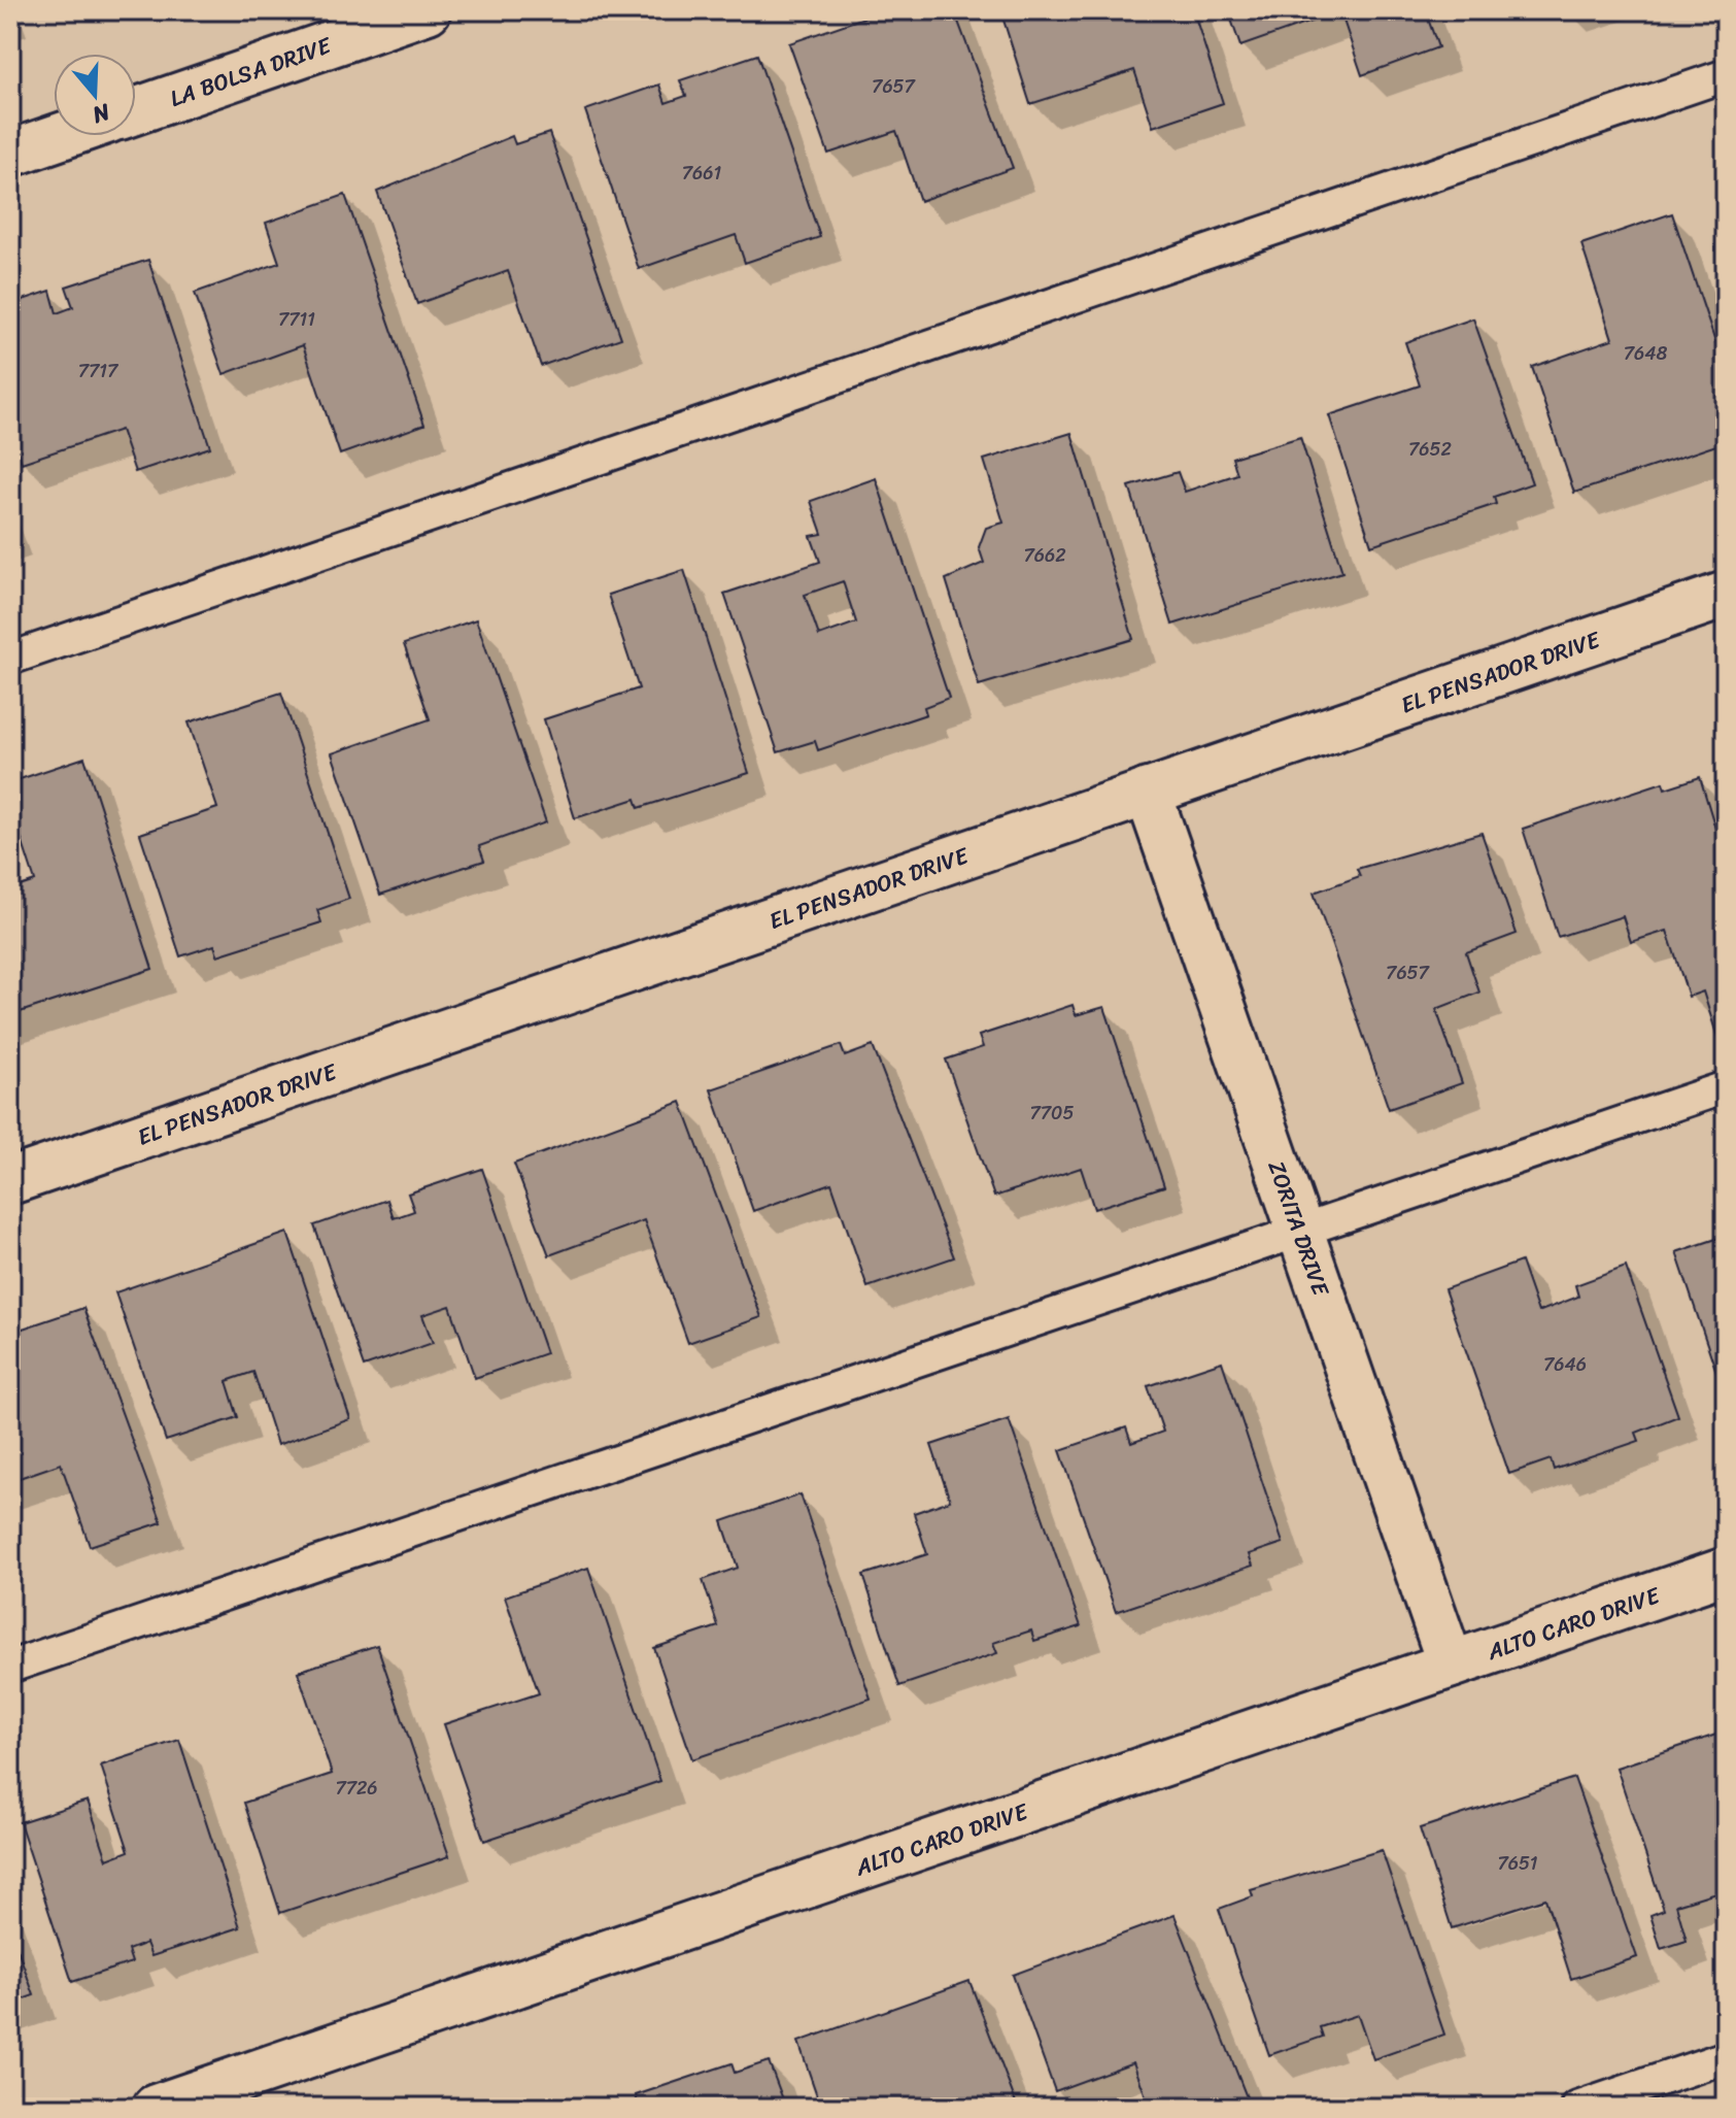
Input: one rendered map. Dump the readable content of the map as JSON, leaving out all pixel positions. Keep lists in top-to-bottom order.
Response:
{
  "streets": {
    "street": [
      "LA BOLSA DRIVE",
      "EL PENSADOR DRIVE",
      "ZORITA DRIVE",
      "ALTO CARO DRIVE"
    ]
  },
  "crossings": [
    ["EL PENSADOR DRIVE", "ZORITA DRIVE"],
    ["ZORITA DRIVE", "ALTO CARO DRIVE"]
  ],
  "house_numbers": [
    "7657",
    "7661",
    "7711",
    "7648",
    "7717",
    "7652",
    "7662",
    "7657",
    "7705",
    "7646",
    "7726",
    "7651"
  ],
  "north": "bottom"
}
